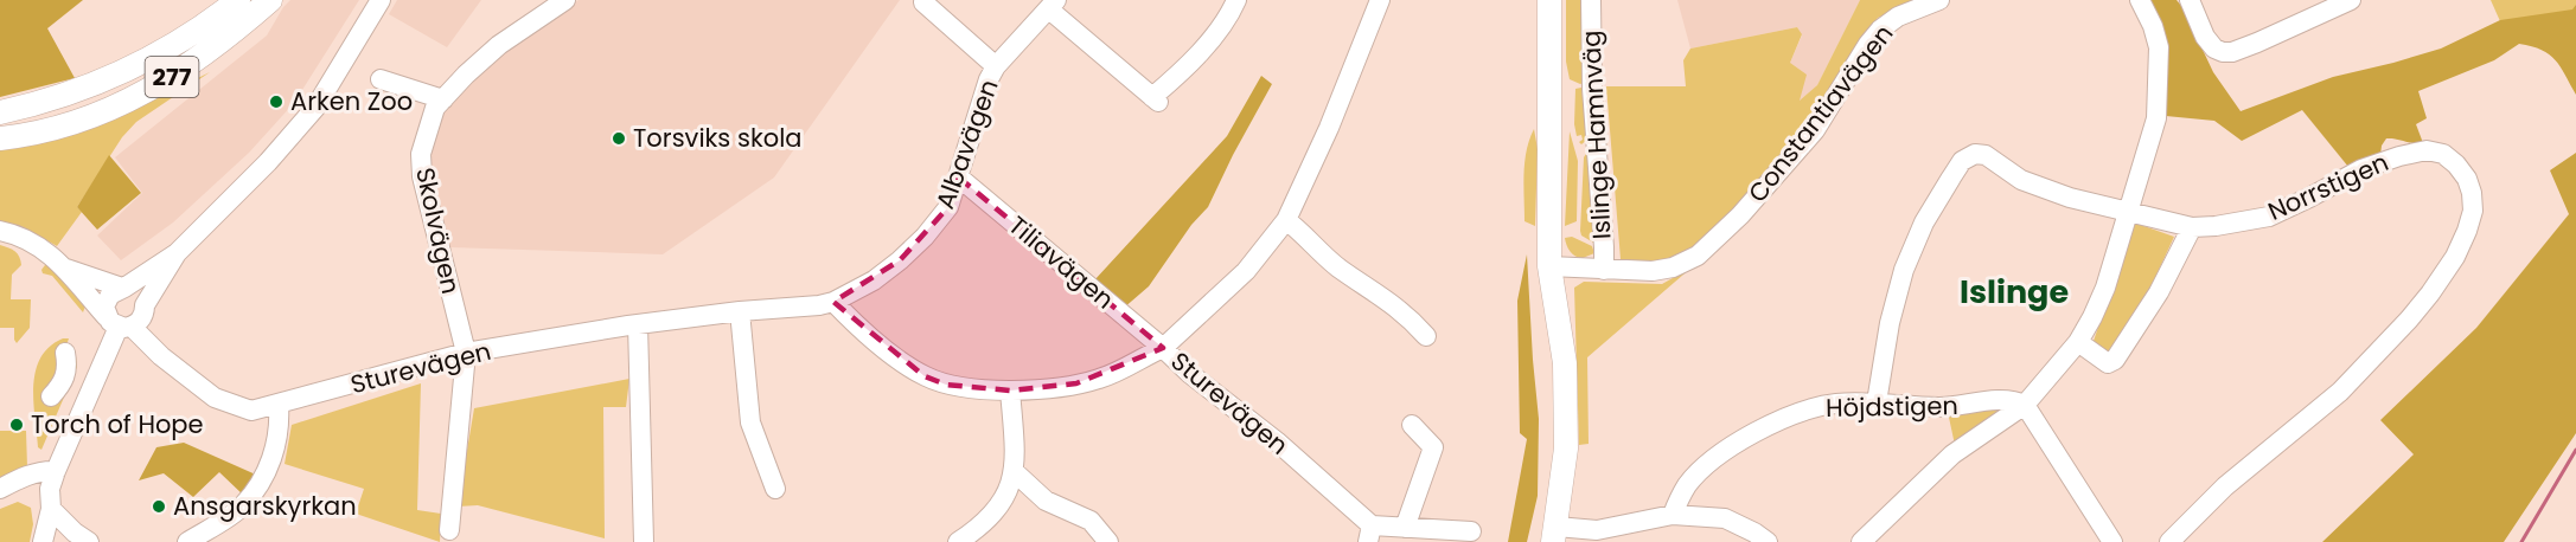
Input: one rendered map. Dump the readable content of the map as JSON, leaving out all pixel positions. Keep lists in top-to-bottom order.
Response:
{
  "streets": {
    "main road": ["277"],
    "street": [
      "Constantiavägen",
      "Islinge Hamnväg",
      "Albavägen",
      "Norrstigen",
      "Skolvägen",
      "Tiliavägen",
      "Sturevägen",
      "Höjdstigen"
    ]
  },
  "crossings": [
    ["Constantiavägen", "Islinge Hamnväg"],
    ["Albavägen", "Tiliavägen"],
    ["Albavägen", "Sturevägen"],
    ["Norrstigen", "Höjdstigen"],
    ["Skolvägen", "Sturevägen"],
    ["Tiliavägen", "Sturevägen"]
  ],
  "districts": ["Islinge"],
  "places": [
    "Arken Zoo",
    "Torsviks skola",
    "Torch of Hope",
    "Ansgarskyrkan"
  ]
}
